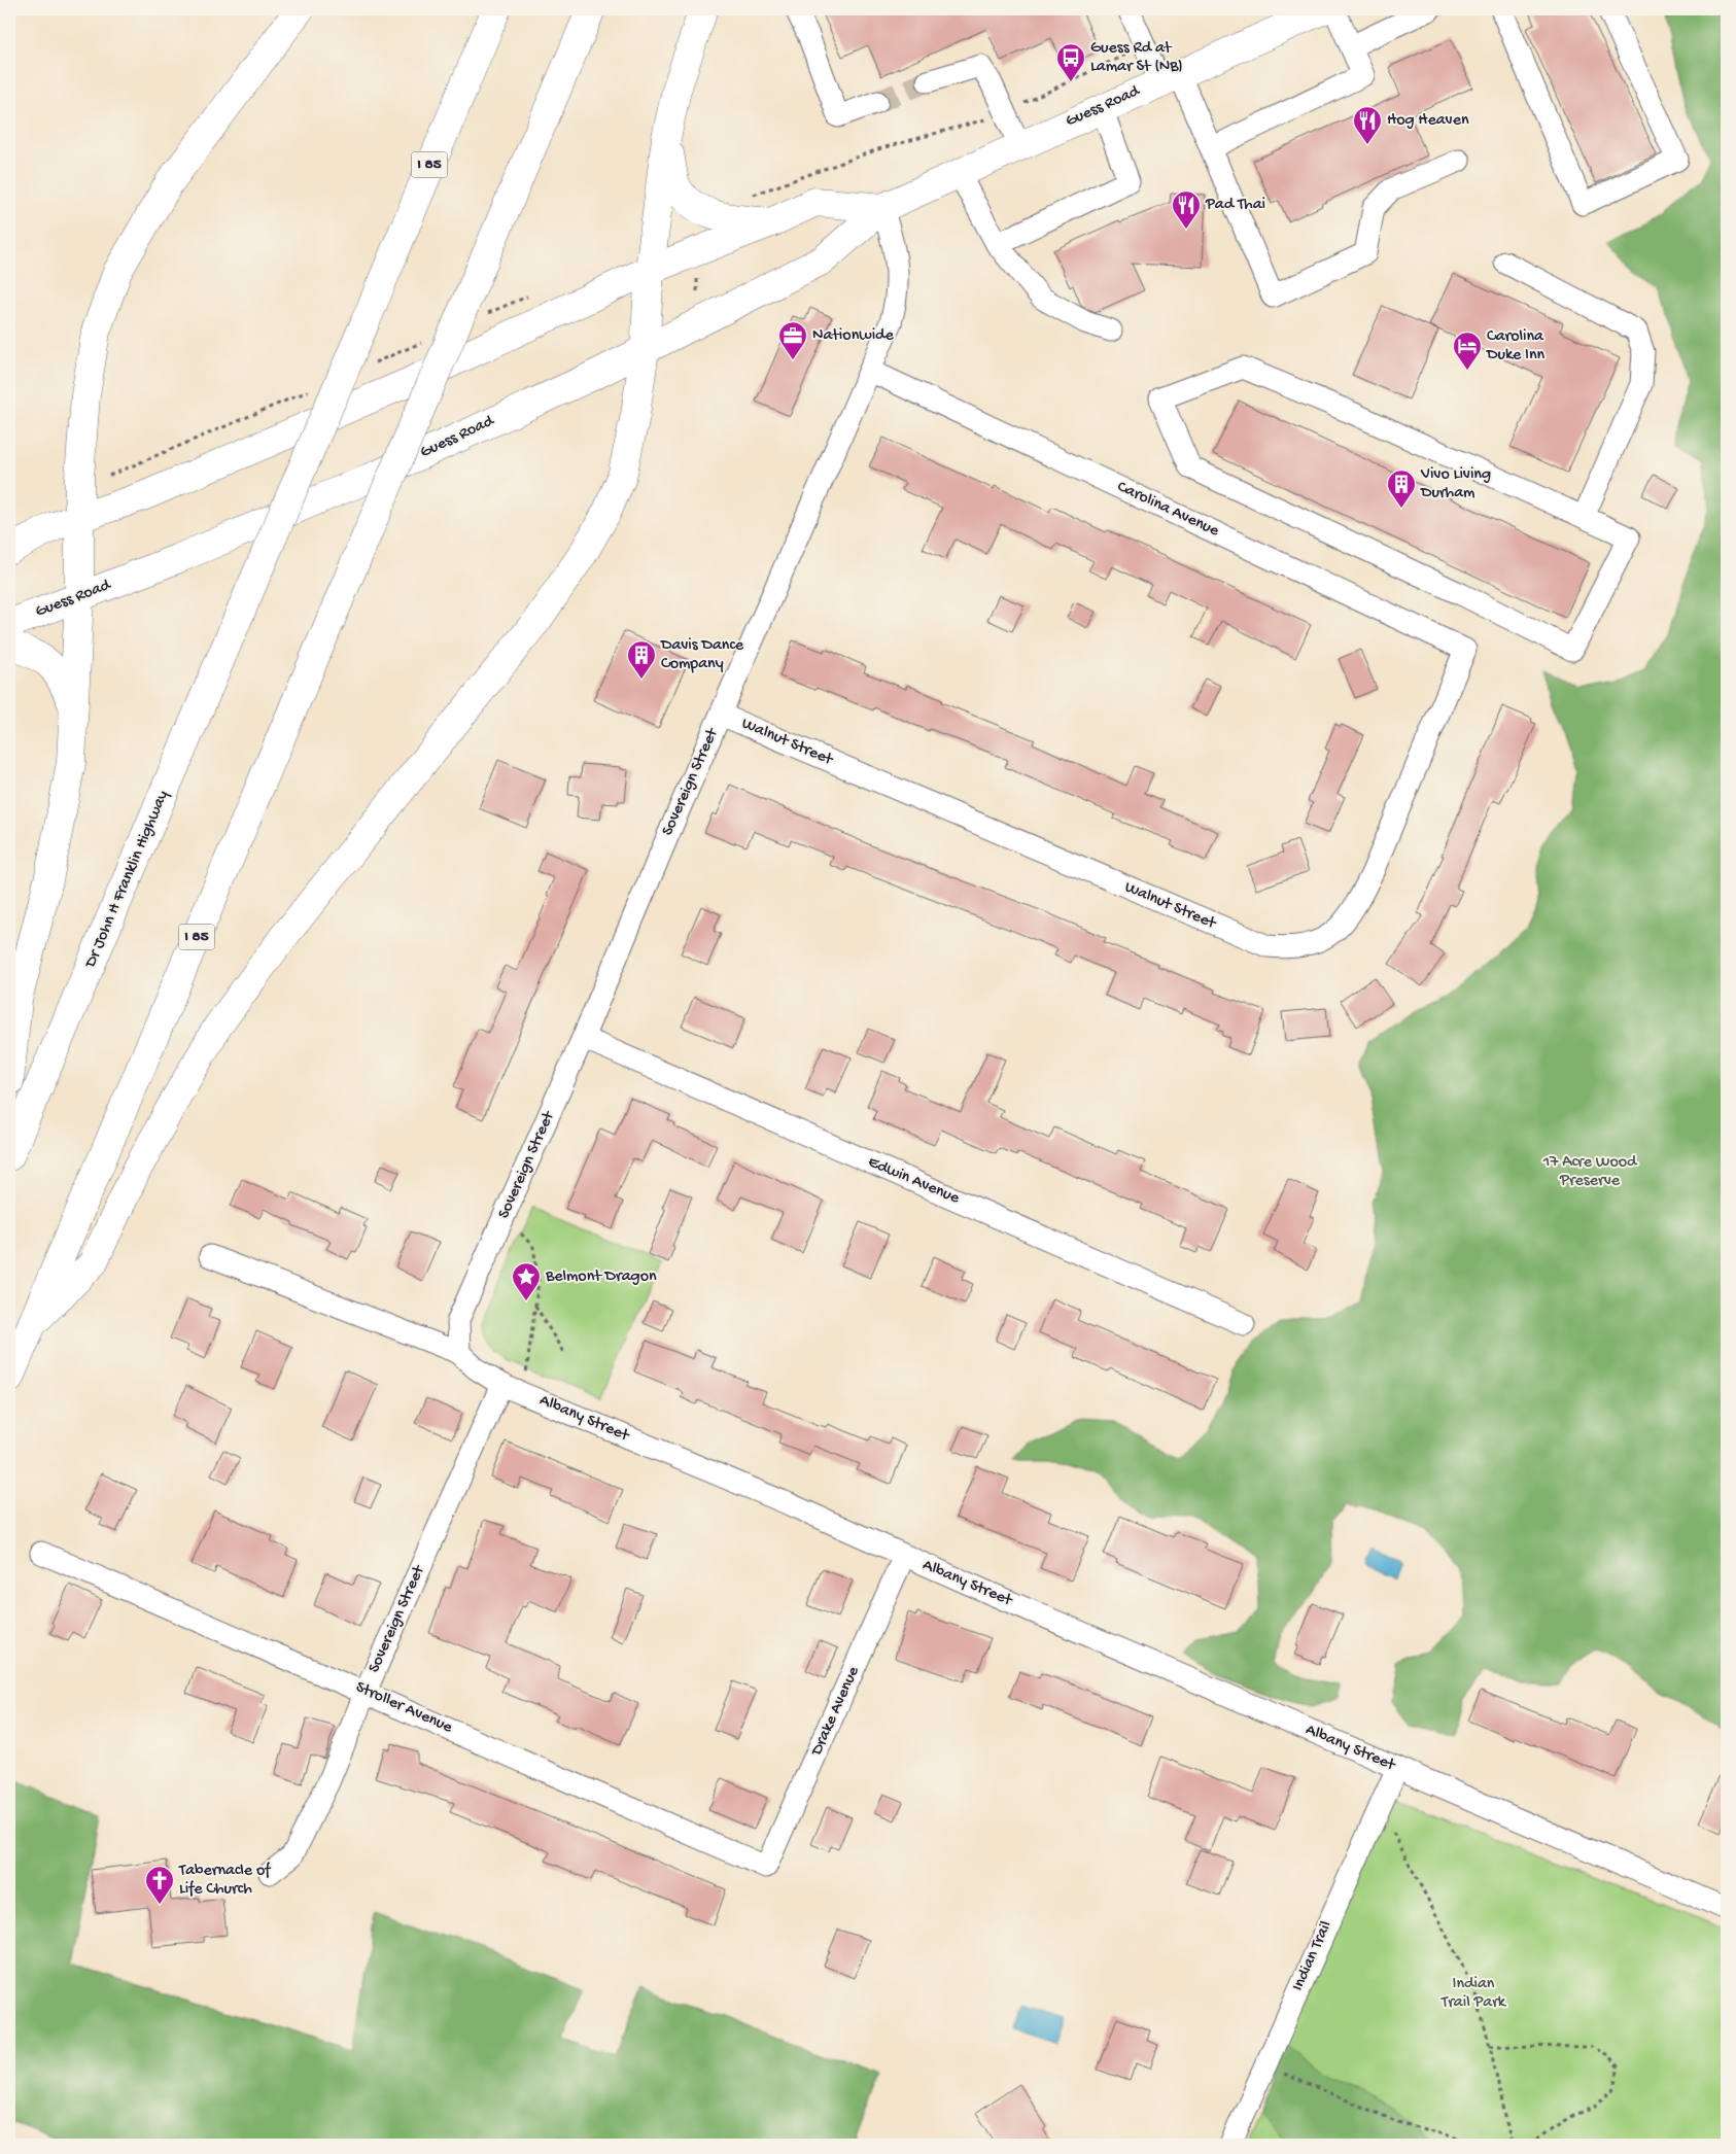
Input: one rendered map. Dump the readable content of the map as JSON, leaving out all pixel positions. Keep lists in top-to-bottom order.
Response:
{
  "streets": {
    "main road": ["Guess Road", "I 85", "Dr John H Franklin Highway"],
    "street": [
      "Carolina Avenue",
      "Walnut Street",
      "Sovereign Street",
      "Edwin Avenue",
      "Albany Street",
      "Stroller Avenue",
      "Drake Avenue",
      "Indian Trail"
    ]
  },
  "crossings": [
    ["Guess Road", "Sovereign Street"],
    ["Carolina Avenue", "Walnut Street"],
    ["Carolina Avenue", "Sovereign Street"],
    ["Walnut Street", "Sovereign Street"],
    ["Sovereign Street", "Edwin Avenue"],
    ["Sovereign Street", "Albany Street"],
    ["Sovereign Street", "Stroller Avenue"],
    ["Albany Street", "Drake Avenue"],
    ["Albany Street", "Indian Trail"],
    ["Stroller Avenue", "Drake Avenue"]
  ],
  "parks": ["17 Acre Wood Preserve", "Indian Trail Park"],
  "places": {
    "bus stop": ["Guess Rd at Lamar St (NB)"],
    "restaurant": ["Hog Heaven", "Pad Thai"],
    "office": ["Nationwide"],
    "hotel": ["Carolina Duke Inn"],
    "building": ["Vivo Living Durham", "Davis Dance Company"],
    "place": ["Belmont Dragon"],
    "church": ["Tabernacle of Life Church"]
  }
}
